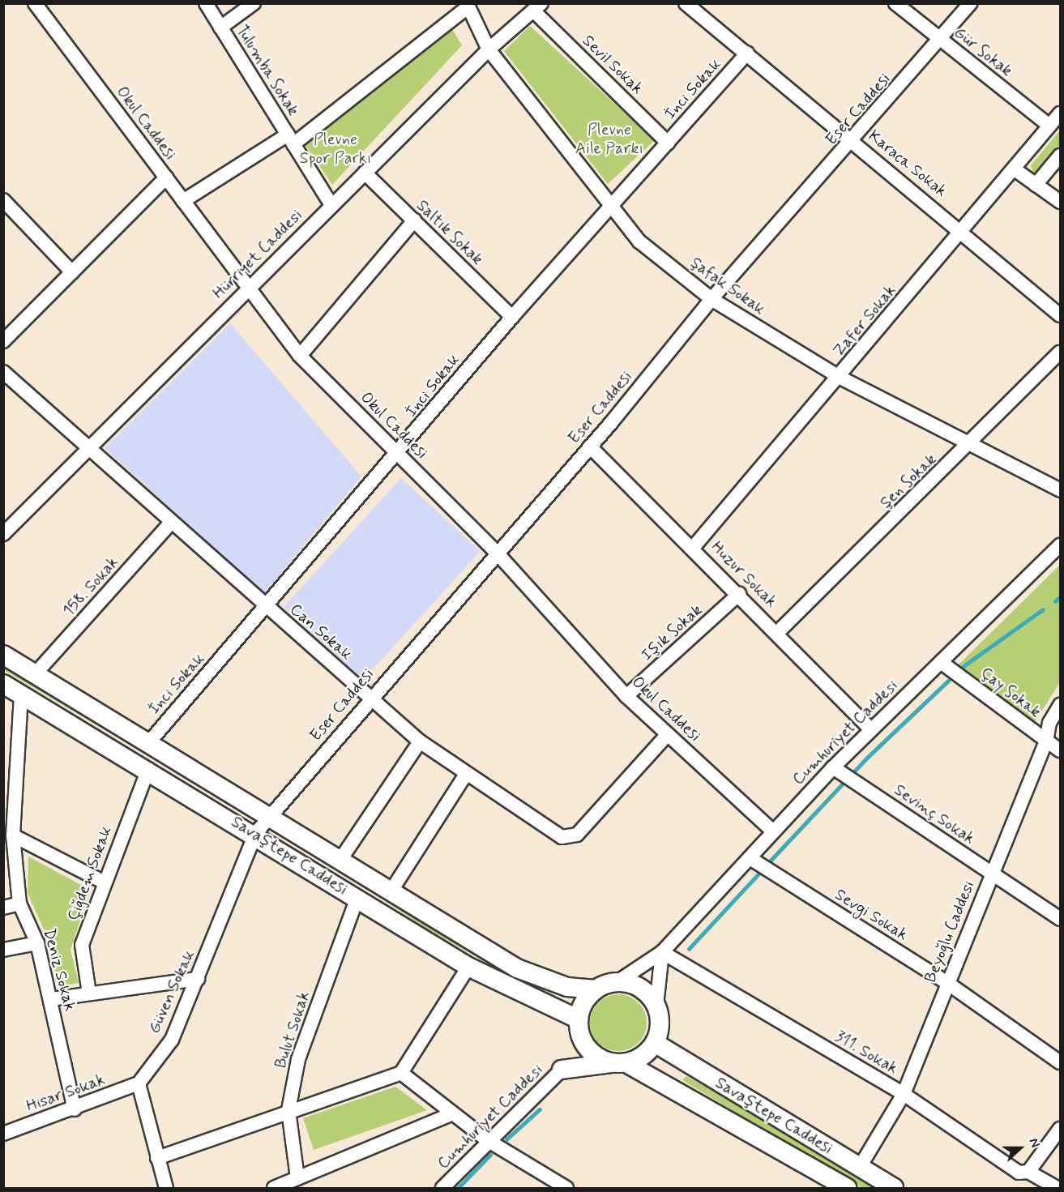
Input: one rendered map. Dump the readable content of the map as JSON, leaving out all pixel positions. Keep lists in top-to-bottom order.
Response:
{
  "streets": {
    "main road": ["Savaştepe Caddesi"],
    "street": [
      "Gür Sokak",
      "Sevil Sokak",
      "Tulumba Sokak",
      "İnci Sokak",
      "Eser Caddesi",
      "Okul Caddesi",
      "Karaca Sokak",
      "Saltık Sokak",
      "Hürriyet Caddesi",
      "Şafak Sokak",
      "Zafer Sokak",
      "Şen Sokak",
      "Huzur Sokak",
      "158. Sokak",
      "Can Sokak",
      "Işık Sokak",
      "Çay Sokak",
      "Cumhuriyet Caddesi",
      "Sevinç Sokak",
      "Çiğdem Sokak",
      "Sevgi Sokak",
      "Beyoğlu Caddesi",
      "Deniz Sokak",
      "Güven Sokak",
      "Bulut Sokak",
      "311. Sokak",
      "Hisar Sokak"
    ]
  },
  "crossings": [
    ["Gür Sokak", "Eser Caddesi"],
    ["Gür Sokak", "Zafer Sokak"],
    ["Sevil Sokak", "İnci Sokak"],
    ["Sevil Sokak", "Hürriyet Caddesi"],
    ["Tulumba Sokak", "Hürriyet Caddesi"],
    ["İnci Sokak", "Okul Caddesi"],
    ["İnci Sokak", "Karaca Sokak"],
    ["İnci Sokak", "Saltık Sokak"],
    ["İnci Sokak", "Şafak Sokak"],
    ["İnci Sokak", "Can Sokak"],
    ["İnci Sokak", "Savaştepe Caddesi"],
    ["Eser Caddesi", "Okul Caddesi"],
    ["Eser Caddesi", "Karaca Sokak"],
    ["Eser Caddesi", "Şafak Sokak"],
    ["Eser Caddesi", "Huzur Sokak"],
    ["Eser Caddesi", "Can Sokak"],
    ["Eser Caddesi", "Savaştepe Caddesi"],
    ["Eser Caddesi", "Güven Sokak"],
    ["Okul Caddesi", "Hürriyet Caddesi"],
    ["Okul Caddesi", "Can Sokak"],
    ["Okul Caddesi", "Işık Sokak"],
    ["Okul Caddesi", "Cumhuriyet Caddesi"],
    ["Karaca Sokak", "Zafer Sokak"],
    ["Saltık Sokak", "Hürriyet Caddesi"],
    ["Hürriyet Caddesi", "Şafak Sokak"],
    ["Hürriyet Caddesi", "Can Sokak"],
    ["Şafak Sokak", "Zafer Sokak"],
    ["Şafak Sokak", "Şen Sokak"],
    ["Zafer Sokak", "Huzur Sokak"],
    ["Şen Sokak", "Huzur Sokak"],
    ["Huzur Sokak", "Işık Sokak"],
    ["Huzur Sokak", "Cumhuriyet Caddesi"],
    ["158. Sokak", "Can Sokak"],
    ["158. Sokak", "Savaştepe Caddesi"],
    ["Çay Sokak", "Cumhuriyet Caddesi"],
    ["Çay Sokak", "Beyoğlu Caddesi"],
    ["Cumhuriyet Caddesi", "Sevinç Sokak"],
    ["Cumhuriyet Caddesi", "Savaştepe Caddesi"],
    ["Cumhuriyet Caddesi", "Sevgi Sokak"],
    ["Cumhuriyet Caddesi", "311. Sokak"],
    ["Sevinç Sokak", "Beyoğlu Caddesi"],
    ["Savaştepe Caddesi", "Çiğdem Sokak"],
    ["Savaştepe Caddesi", "Beyoğlu Caddesi"],
    ["Savaştepe Caddesi", "Deniz Sokak"],
    ["Savaştepe Caddesi", "Güven Sokak"],
    ["Savaştepe Caddesi", "Bulut Sokak"],
    ["Sevgi Sokak", "Beyoğlu Caddesi"],
    ["Beyoğlu Caddesi", "311. Sokak"],
    ["Deniz Sokak", "Hisar Sokak"],
    ["Güven Sokak", "Hisar Sokak"]
  ],
  "parks": ["Plevne Aile Parkı", "Plevne Spor Parkı"],
  "north": "right"
}
